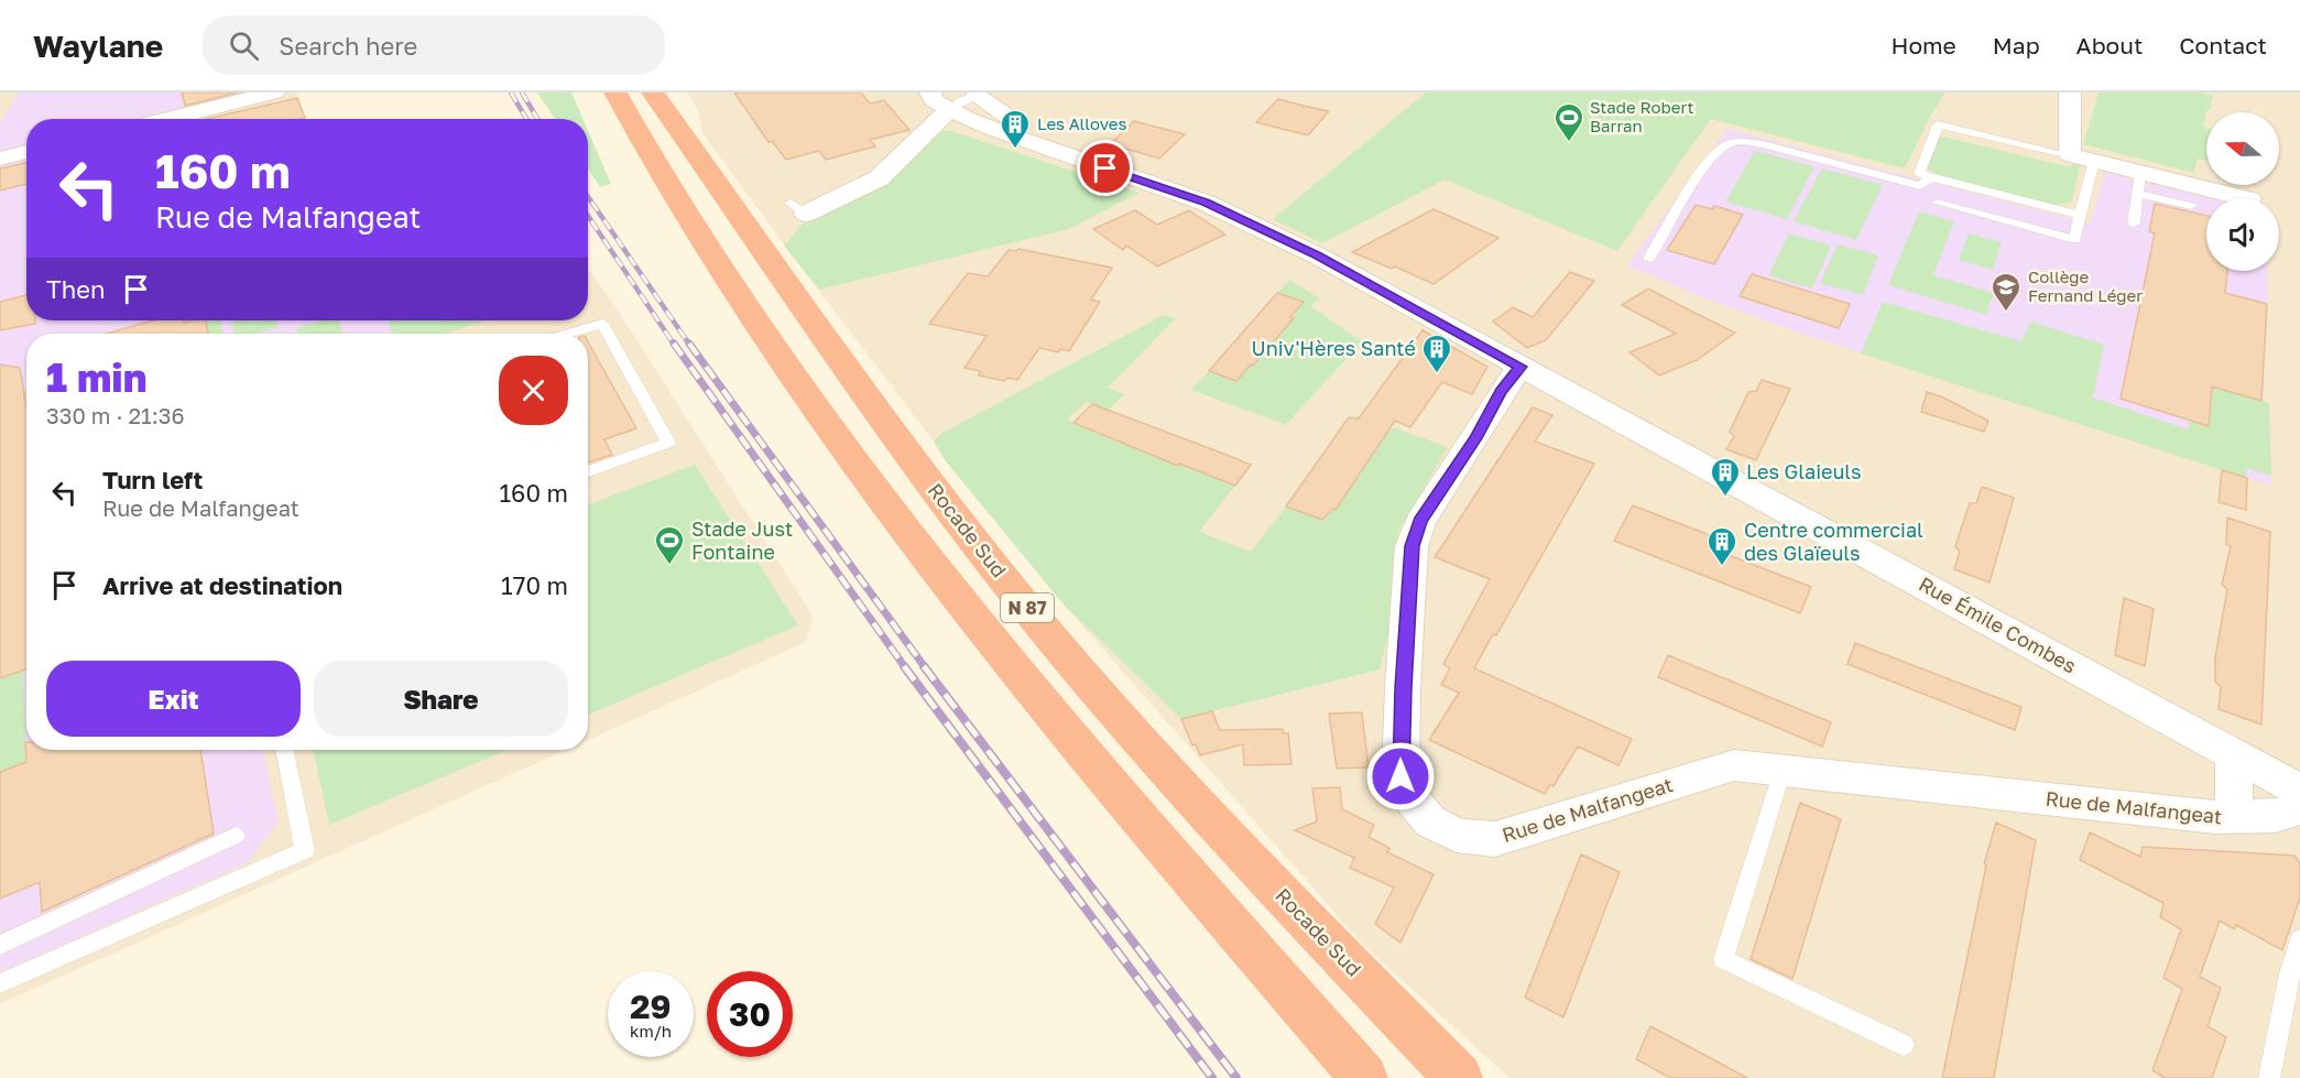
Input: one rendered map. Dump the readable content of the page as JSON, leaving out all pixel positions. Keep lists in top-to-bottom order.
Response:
{
  "streets": {
    "highway": ["Rocade Sud", "N 87"],
    "street": ["Rue Émile Combes", "Rue de Malfangeat"]
  },
  "crossings": [
    ["Rue Émile Combes", "Rue de Malfangeat"]
  ],
  "places": {
    "sports": ["Stade Robert Barran", "Stade Just Fontaine"],
    "building": [
      "Les Alloves",
      "Univ'Hères Santé",
      "Les Glaieuls",
      "Centre commercial des Glaïeuls"
    ],
    "school or university": ["Collège Fernand Léger"]
  },
  "north": "left",
  "page": {
    "header": "Waylane",
    "search": "Search here",
    "nav": [
      "Home",
      "Map",
      "About",
      "Contact"
    ],
    "turn": ["160 m", "Rue de Malfangeat"],
    "then": "Then",
    "heading": ["1 min", "330 m · 21:36"],
    "list": [
      {
        "name": "Turn left",
        "note": "Rue de Malfangeat",
        "value": "160 m"
      },
      {
        "name": "Arrive at destination",
        "value": "170 m"
      }
    ],
    "buttons": ["Exit", "Share"],
    "speed": "29 km/h",
    "limit": "30"
  }
}
